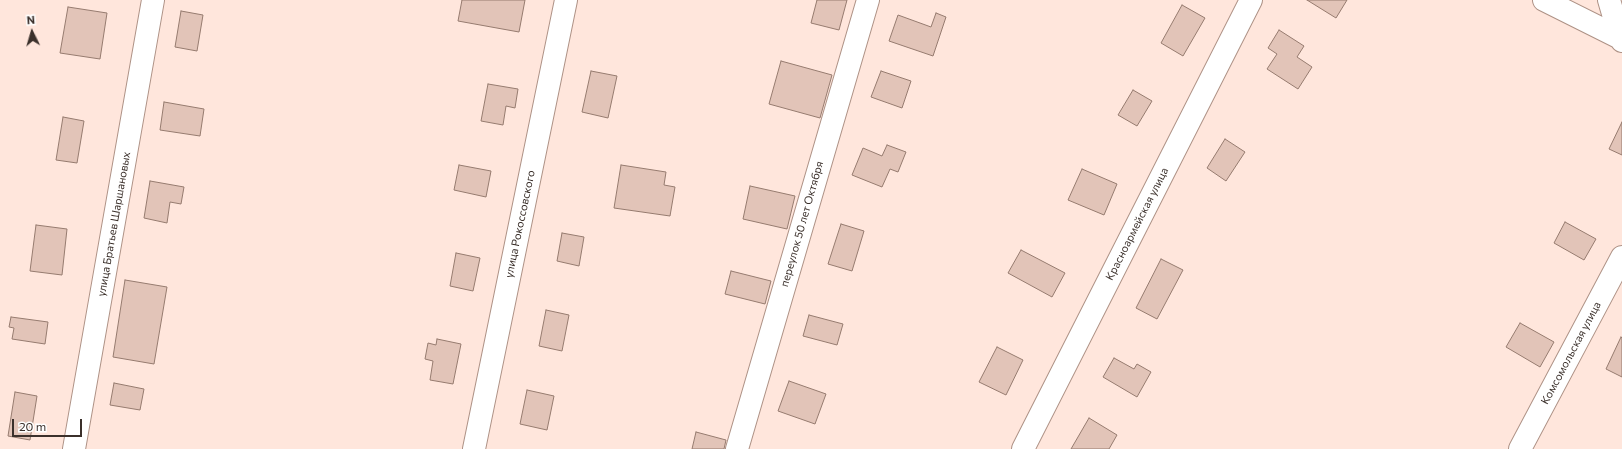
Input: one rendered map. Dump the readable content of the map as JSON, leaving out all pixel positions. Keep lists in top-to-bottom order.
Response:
{
  "streets": {
    "street": [
      "улица Братьев Шаршановых",
      "улица Рокоссовского",
      "переулок 50 лет Октября",
      "Красноармейская улица",
      "Комсомольская улица"
    ]
  },
  "scale_bar": "20 m",
  "north": "top"
}
